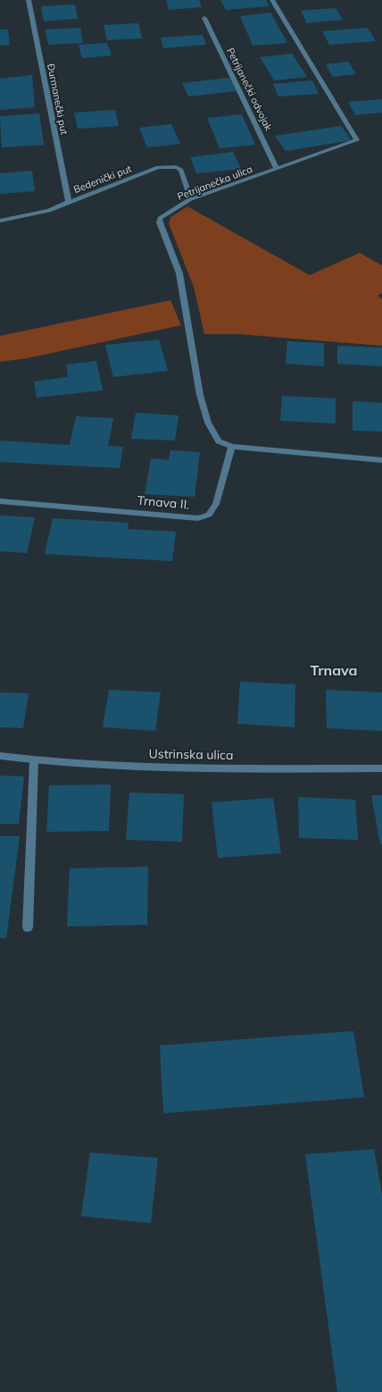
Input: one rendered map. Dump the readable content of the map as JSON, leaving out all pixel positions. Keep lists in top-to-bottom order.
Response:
{
  "streets": {
    "street": [
      "Petrijanečki odvojak",
      "Đurmanečki put",
      "Bedenički put",
      "Petrijanečka ulica",
      "Trnava II.",
      "Ustrinska ulica"
    ]
  },
  "crossings": [
    ["Petrijanečki odvojak", "Petrijanečka ulica"],
    ["Đurmanečki put", "Bedenički put"],
    ["Bedenički put", "Petrijanečka ulica"],
    ["Petrijanečka ulica", "Trnava II."]
  ],
  "districts": ["Trnava"]
}
